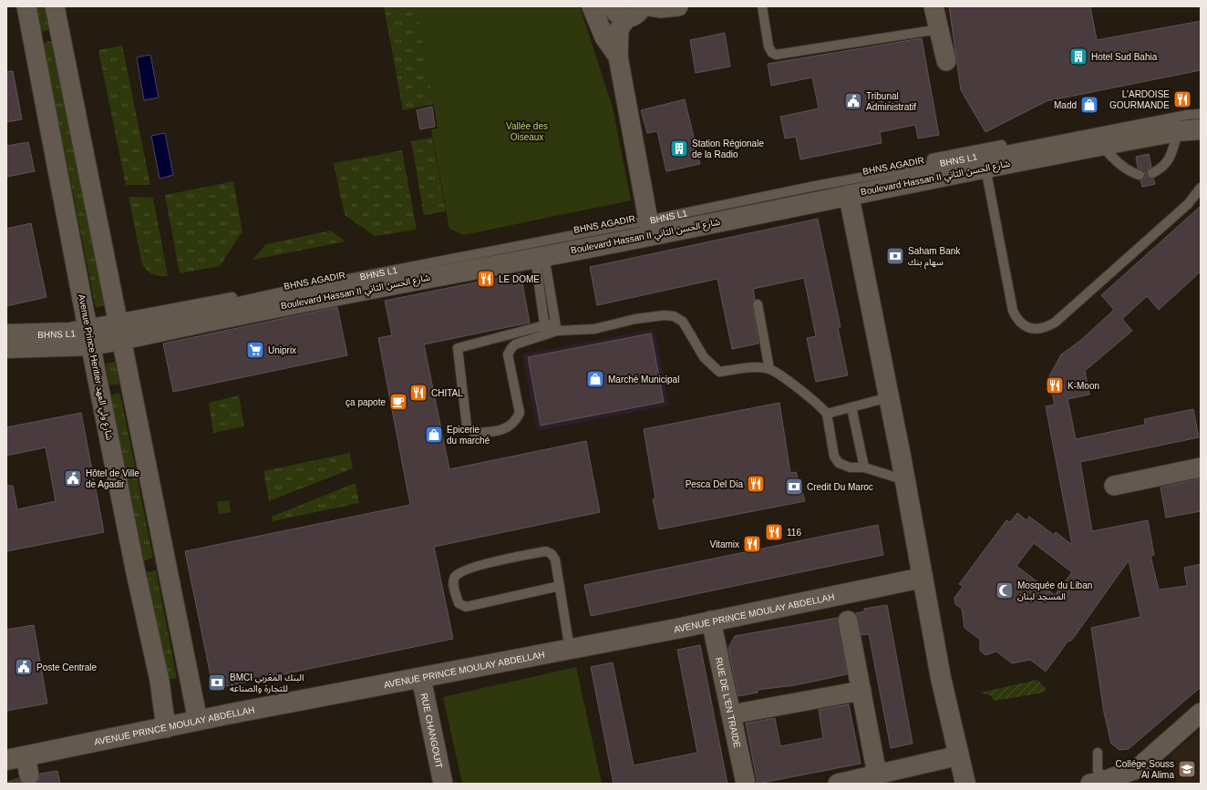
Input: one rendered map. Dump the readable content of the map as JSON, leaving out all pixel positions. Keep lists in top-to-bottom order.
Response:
{
  "streets": {
    "street": [
      "Boulevard Hassan II شارع الحسن الثاني",
      "Avenue Prince Heritier شارع ولي العهد",
      "AVENUE PRINCE MOULAY ABDELLAH",
      "RUE DE L'EN TRAIDE",
      "RUE CHANGOUIT"
    ],
    "lane": ["BHNS L1", "BHNS AGADIR"]
  },
  "crossings": [
    ["BHNS L1", "BHNS AGADIR"],
    ["BHNS L1", "Boulevard Hassan II شارع الحسن الثاني"],
    ["BHNS L1", "Avenue Prince Heritier شارع ولي العهد"],
    ["BHNS AGADIR", "Boulevard Hassan II شارع الحسن الثاني"],
    ["Boulevard Hassan II شارع الحسن الثاني", "Avenue Prince Heritier شارع ولي العهد"],
    ["Avenue Prince Heritier شارع ولي العهد", "AVENUE PRINCE MOULAY ABDELLAH"],
    ["AVENUE PRINCE MOULAY ABDELLAH", "RUE DE L'EN TRAIDE"],
    ["AVENUE PRINCE MOULAY ABDELLAH", "RUE CHANGOUIT"]
  ],
  "parks": ["Vallée des Oiseaux"],
  "places": {
    "building": ["Hotel Sud Bahia", "Station Régionale de la Radio"],
    "restaurant": [
      "L’ARDOISE GOURMANDE",
      "LE DOME",
      "K-Moon",
      "CHITAL",
      "Pesca Del Dia",
      "116",
      "Vitamix"
    ],
    "public building": ["Tribunal Administratif", "Hôtel de Ville de Agadir", "Poste Centrale"],
    "shop": ["Madd", "Marché Municipal", "Epicerie du marché"],
    "bank": ["Saham Bank سهام بنك", "Credit Du Maroc", "BMCI البنك المغربي للتجارة والصناعة"],
    "supermarket": ["Uniprix"],
    "cafe": ["ça papote"],
    "mosque": ["Mosquée du Liban المسجد لبنان"],
    "school or university": ["Collége Souss Al Alima"]
  }
}
